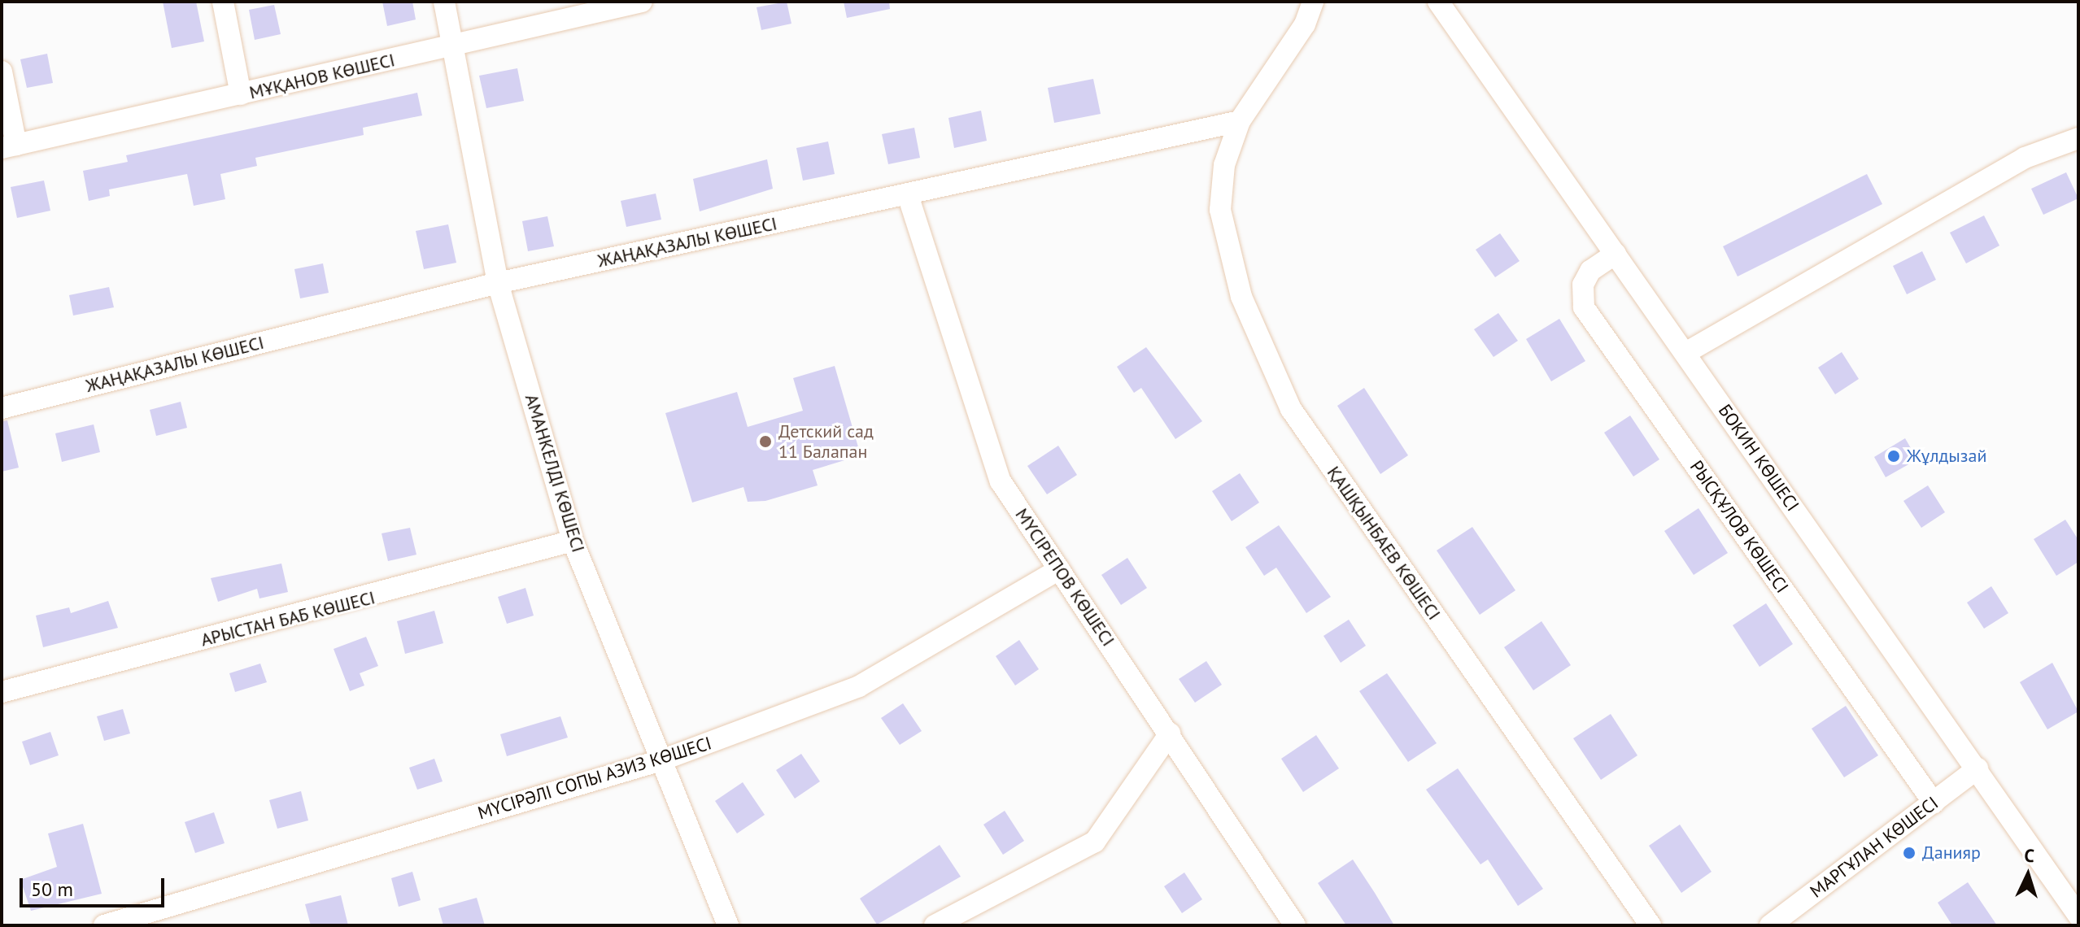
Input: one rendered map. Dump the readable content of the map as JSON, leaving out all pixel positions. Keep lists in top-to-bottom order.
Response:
{
  "streets": {
    "street": [
      "МҰҚАНОВ КӨШЕСІ",
      "ЖАҢАҚАЗАЛЫ КӨШЕСІ",
      "БОКИН КӨШЕСІ",
      "АМАНКЕЛДІ КӨШЕСІ",
      "РЫСҚҰЛОВ КӨШЕСІ",
      "ҚАШҚЫНБАЕВ КӨШЕСІ",
      "МҮСІРЕПОВ КӨШЕСІ",
      "АРЫСТАН БАБ КӨШЕСІ",
      "МҮСІРӘЛІ СОПЫ АЗИЗ КӨШЕСІ",
      "МАРГҰЛАН КӨШЕСІ"
    ]
  },
  "crossings": [
    ["МҰҚАНОВ КӨШЕСІ", "АМАНКЕЛДІ КӨШЕСІ"],
    ["ЖАҢАҚАЗАЛЫ КӨШЕСІ", "АМАНКЕЛДІ КӨШЕСІ"],
    ["ЖАҢАҚАЗАЛЫ КӨШЕСІ", "ҚАШҚЫНБАЕВ КӨШЕСІ"],
    ["ЖАҢАҚАЗАЛЫ КӨШЕСІ", "МҮСІРЕПОВ КӨШЕСІ"],
    ["БОКИН КӨШЕСІ", "РЫСҚҰЛОВ КӨШЕСІ"],
    ["БОКИН КӨШЕСІ", "МАРГҰЛАН КӨШЕСІ"],
    ["АМАНКЕЛДІ КӨШЕСІ", "АРЫСТАН БАБ КӨШЕСІ"],
    ["АМАНКЕЛДІ КӨШЕСІ", "МҮСІРӘЛІ СОПЫ АЗИЗ КӨШЕСІ"],
    ["РЫСҚҰЛОВ КӨШЕСІ", "МАРГҰЛАН КӨШЕСІ"],
    ["МҮСІРЕПОВ КӨШЕСІ", "МҮСІРӘЛІ СОПЫ АЗИЗ КӨШЕСІ"]
  ],
  "places": ["Детский сад 11 Балапан", "Жұлдызай", "Данияр"],
  "scale_bar": "50 m",
  "north": "top"
}
